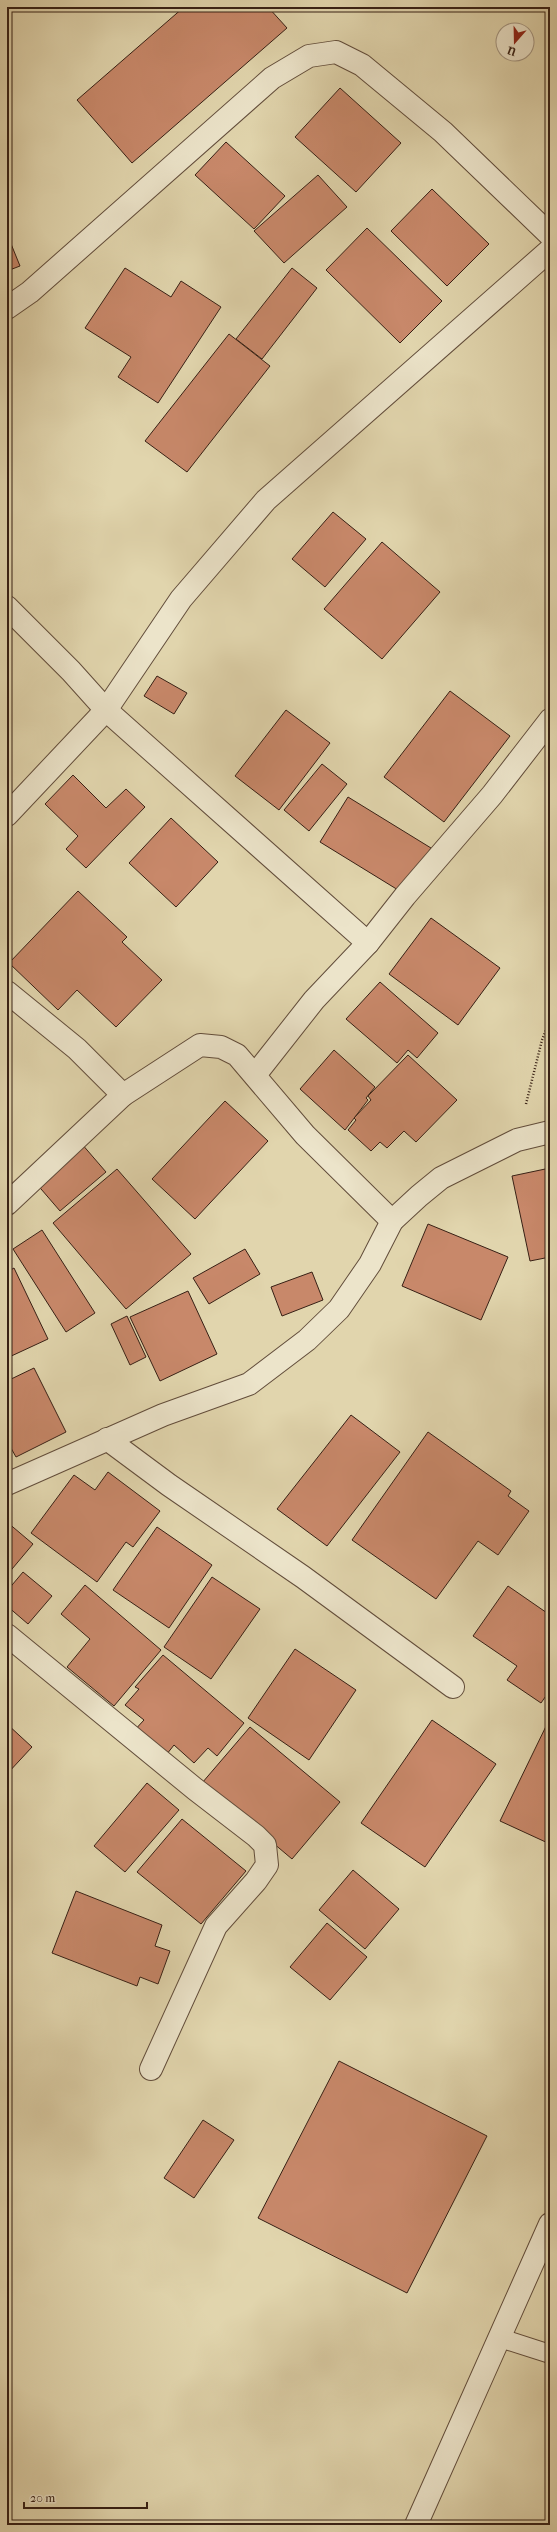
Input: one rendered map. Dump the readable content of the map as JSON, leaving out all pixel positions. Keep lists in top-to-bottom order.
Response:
{
  "scale_bar": "20 m",
  "north": "bottom"
}
